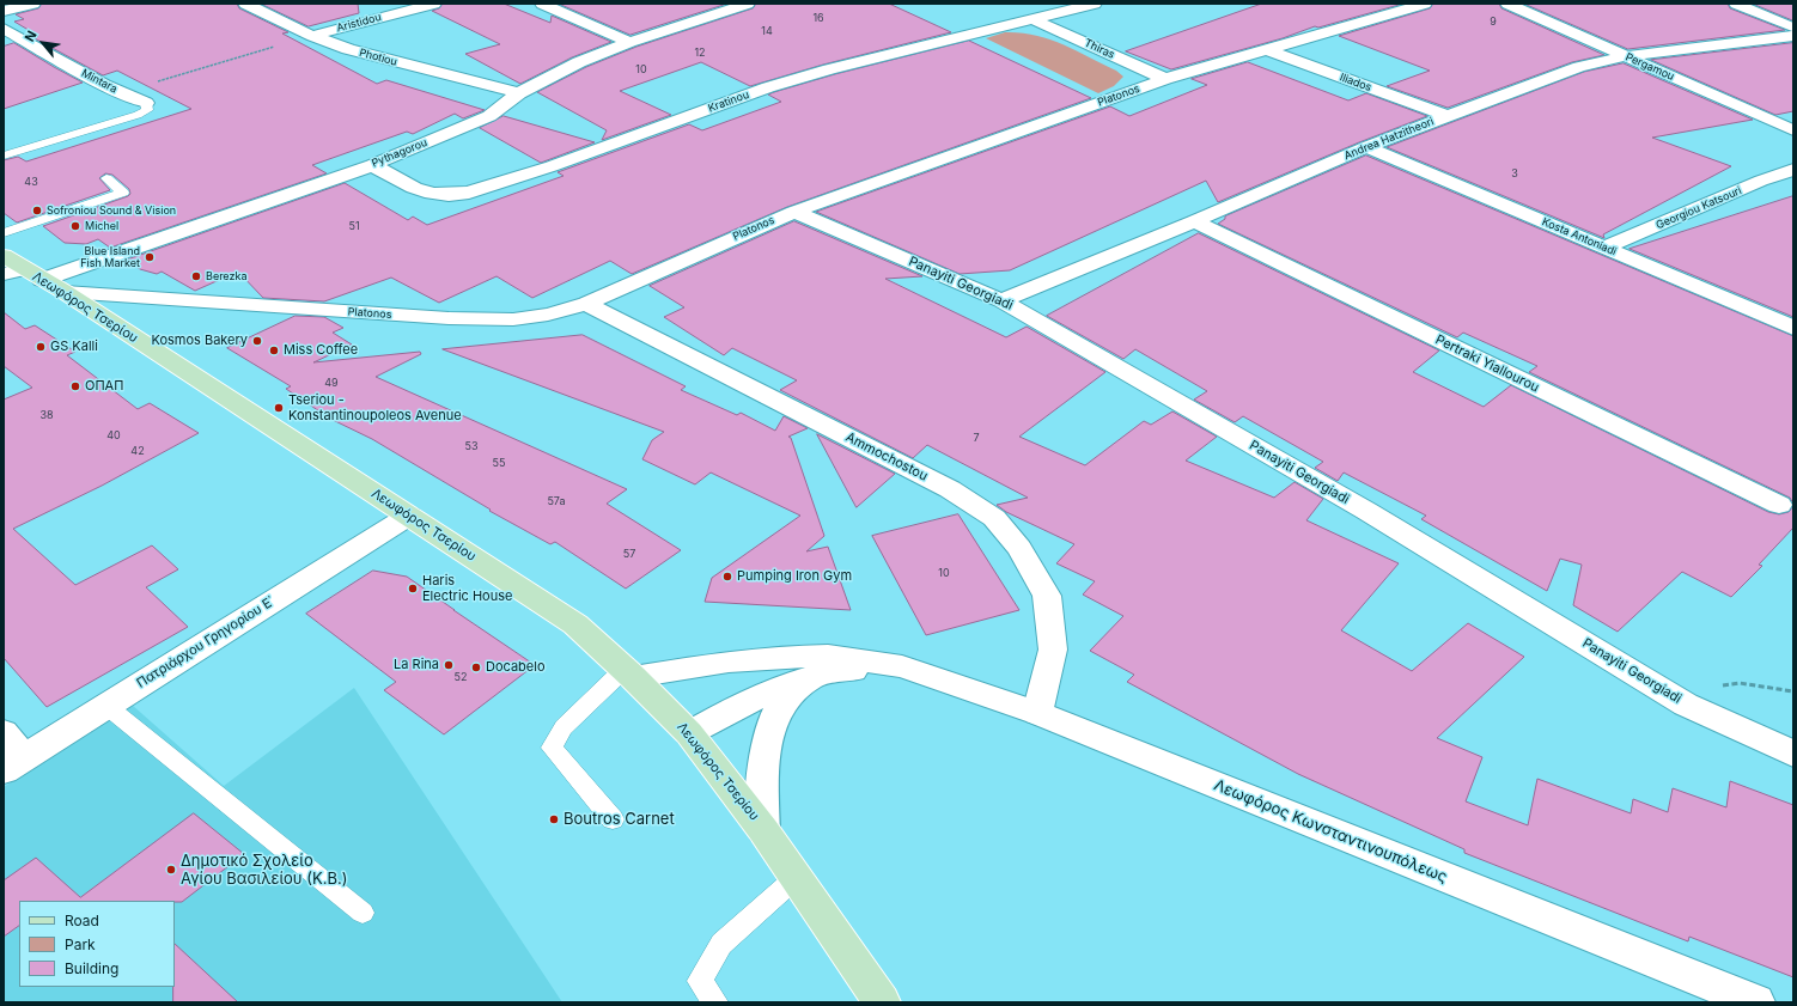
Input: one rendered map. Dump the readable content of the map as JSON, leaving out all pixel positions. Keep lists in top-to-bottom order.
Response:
{
  "streets": {
    "main road": ["Λεωφόρος Τσερίου"],
    "street": [
      "Aristidou",
      "Thiras",
      "Photiou",
      "Pergamou",
      "Mintara",
      "Iliados",
      "Platonos",
      "Kratinou",
      "Andrea Hatzitheori",
      "Pythagorou",
      "Georgiou Katsouri",
      "Kosta Antoniadi",
      "Panayiti Georgiadi",
      "Pertraki Yiallourou",
      "Ammochostou",
      "Πατριάρχου Γρηγορίου Ε΄",
      "Λεωφόρος Κωνσταντινουπόλεως"
    ]
  },
  "crossings": [
    ["Aristidou", "Photiou"],
    ["Thiras", "Platonos"],
    ["Thiras", "Kratinou"],
    ["Photiou", "Pythagorou"],
    ["Pergamou", "Andrea Hatzitheori"],
    ["Iliados", "Platonos"],
    ["Iliados", "Andrea Hatzitheori"],
    ["Platonos", "Panayiti Georgiadi"],
    ["Platonos", "Λεωφόρος Τσερίου"],
    ["Platonos", "Ammochostou"],
    ["Kratinou", "Pythagorou"],
    ["Andrea Hatzitheori", "Kosta Antoniadi"],
    ["Andrea Hatzitheori", "Panayiti Georgiadi"],
    ["Andrea Hatzitheori", "Pertraki Yiallourou"],
    ["Pythagorou", "Λεωφόρος Τσερίου"],
    ["Georgiou Katsouri", "Kosta Antoniadi"],
    ["Λεωφόρος Τσερίου", "Πατριάρχου Γρηγορίου Ε΄"],
    ["Λεωφόρος Τσερίου", "Λεωφόρος Κωνσταντινουπόλεως"],
    ["Ammochostou", "Λεωφόρος Κωνσταντινουπόλεως"]
  ],
  "places": [
    "Sofroniou Sound & Vision",
    "Michel",
    "Blue Island Fish Market",
    "Berezka",
    "Kosmos Bakery",
    "GS Kalli",
    "Miss Coffee",
    "ΟΠΑΠ",
    "Tseriou - Konstantinoupoleos Avenue",
    "Pumping Iron Gym",
    "Haris Electric House",
    "La Rina",
    "Docabelo",
    "Boutros Carnet",
    "Δημοτικό Σχολείο Αγίου Βασιλείου (Κ.Β.)"
  ],
  "house_numbers": [
    "16",
    "9",
    "14",
    "12",
    "10",
    "3",
    "43",
    "51",
    "49",
    "38",
    "40",
    "7",
    "53",
    "42",
    "55",
    "57a",
    "57",
    "10",
    "52"
  ],
  "legend": ["Road", "Park", "Building"],
  "north": "top left"
}
